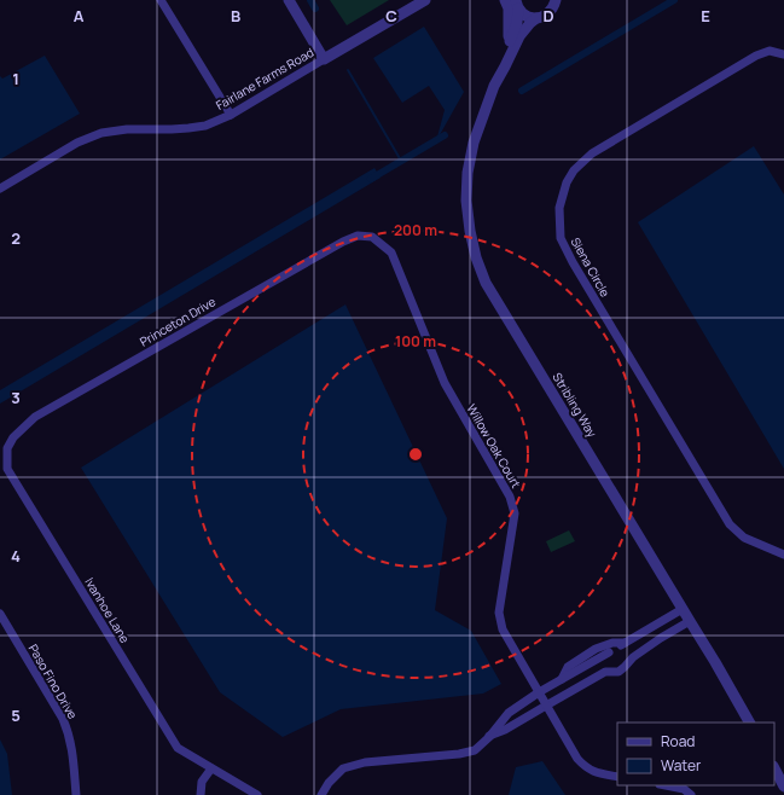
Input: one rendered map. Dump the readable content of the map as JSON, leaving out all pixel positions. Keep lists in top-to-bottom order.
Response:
{
  "streets": {
    "street": [
      "Fairlane Farms Road",
      "Siena Circle",
      "Princeton Drive",
      "Stribling Way",
      "Willow Oak Court",
      "Ivanhoe Lane",
      "Paso Fino Drive"
    ]
  },
  "crossings": [
    ["Princeton Drive", "Willow Oak Court"],
    ["Princeton Drive", "Ivanhoe Lane"]
  ],
  "legend": ["Road", "Water"],
  "grid": {
    "columns": [
      "A",
      "B",
      "C",
      "D",
      "E"
    ],
    "rows": [
      "1",
      "2",
      "3",
      "4",
      "5"
    ]
  },
  "rings": ["200 m", "100 m"]
}
